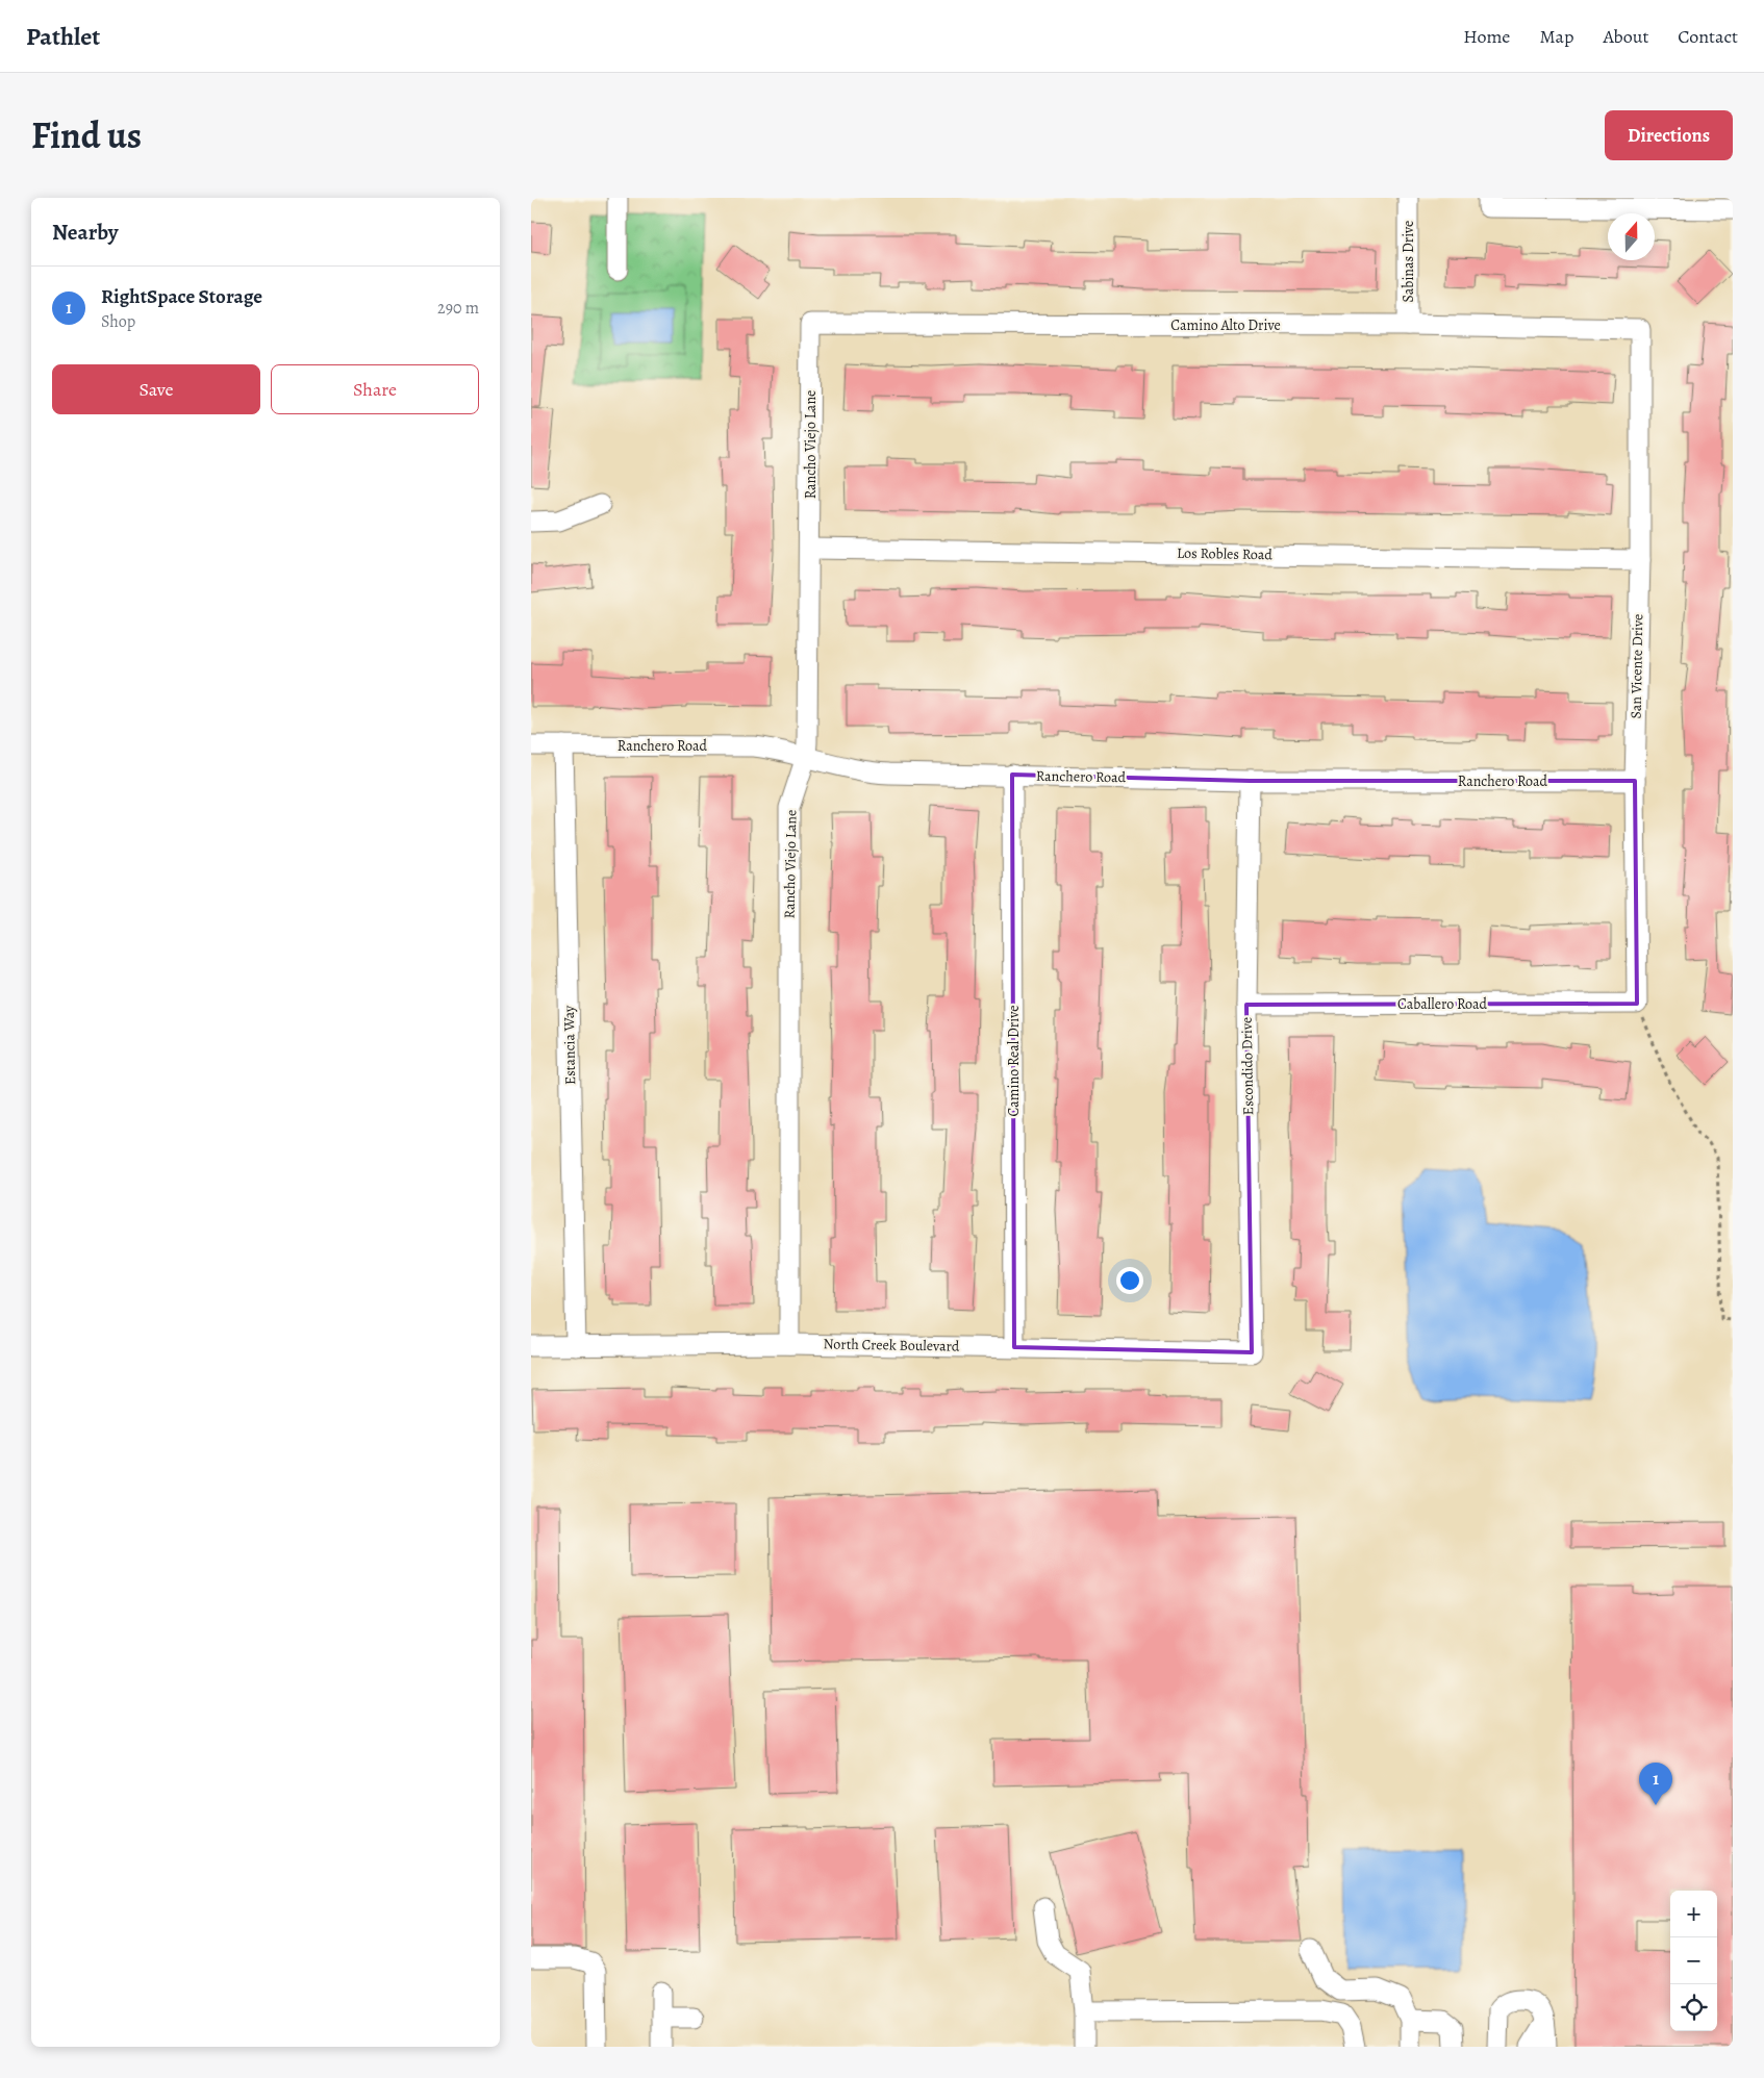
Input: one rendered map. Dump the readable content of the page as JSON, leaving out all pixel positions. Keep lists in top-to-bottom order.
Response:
{
  "streets": {
    "street": [
      "Sabinas Drive",
      "Camino Alto Drive",
      "Rancho Viejo Lane",
      "Los Robles Road",
      "San Vicente Drive",
      "Ranchero Road",
      "Caballero Road",
      "Estancia Way",
      "Camino Real Drive",
      "Escondido Drive",
      "North Creek Boulevard"
    ]
  },
  "crossings": [
    ["Sabinas Drive", "Camino Alto Drive"],
    ["Camino Alto Drive", "Rancho Viejo Lane"],
    ["Camino Alto Drive", "San Vicente Drive"],
    ["Rancho Viejo Lane", "Los Robles Road"],
    ["Rancho Viejo Lane", "Ranchero Road"],
    ["Rancho Viejo Lane", "North Creek Boulevard"],
    ["Los Robles Road", "San Vicente Drive"],
    ["San Vicente Drive", "Ranchero Road"],
    ["San Vicente Drive", "Caballero Road"],
    ["Ranchero Road", "Estancia Way"],
    ["Ranchero Road", "Camino Real Drive"],
    ["Ranchero Road", "Escondido Drive"],
    ["Caballero Road", "Escondido Drive"],
    ["Estancia Way", "North Creek Boulevard"],
    ["Camino Real Drive", "North Creek Boulevard"],
    ["Escondido Drive", "North Creek Boulevard"]
  ],
  "north": "top",
  "page": {
    "header": "Pathlet",
    "nav": [
      "Home",
      "Map",
      "About",
      "Contact"
    ],
    "title": "Find us",
    "buttons": [
      "Directions",
      ["Save", "Share"]
    ],
    "heading": "Nearby",
    "list": [
      {
        "mark": "1",
        "name": "RightSpace Storage",
        "note": "Shop",
        "value": "290 m"
      }
    ],
    "pins": "1",
    "map_buttons": ["+", "−"]
  }
}
